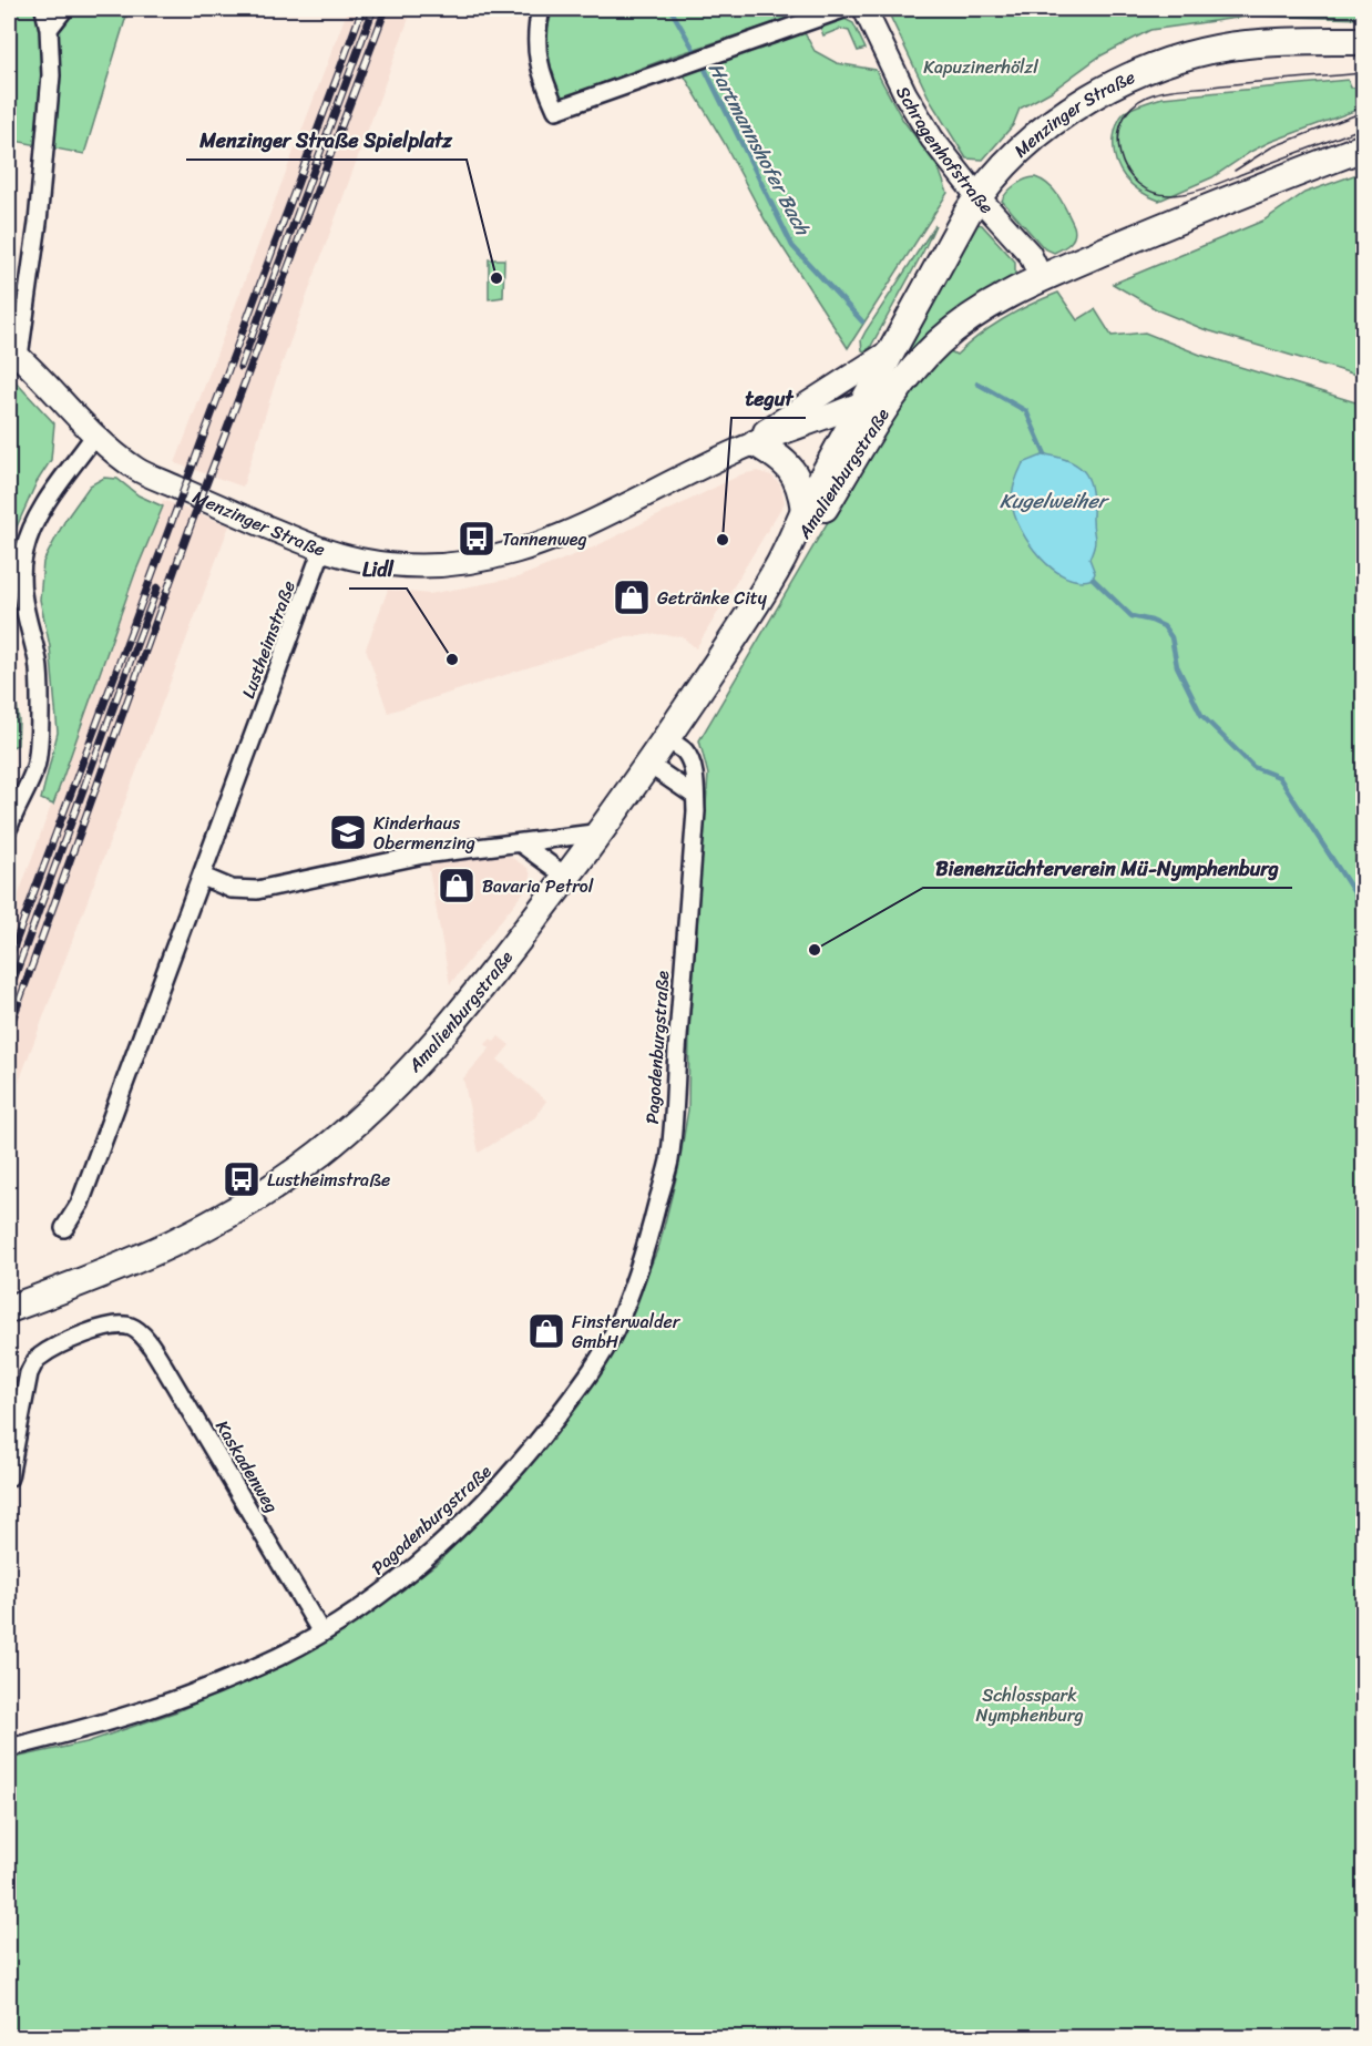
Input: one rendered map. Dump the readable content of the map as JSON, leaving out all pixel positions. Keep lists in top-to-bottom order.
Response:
{
  "streets": {
    "main road": ["Menzinger Straße", "Amalienburgstraße"],
    "street": [
      "Schragenhofstraße",
      "Lustheimstraße",
      "Pagodenburgstraße",
      "Kaskadenweg"
    ]
  },
  "crossings": [
    ["Menzinger Straße", "Schragenhofstraße"],
    ["Menzinger Straße", "Amalienburgstraße"],
    ["Menzinger Straße", "Lustheimstraße"],
    ["Amalienburgstraße", "Pagodenburgstraße"],
    ["Pagodenburgstraße", "Kaskadenweg"]
  ],
  "water": ["Hartmannshofer Bach", "Kugelweiher"],
  "parks": ["Kapuzinerhölzl", "Schlosspark Nymphenburg"],
  "places": {
    "other": [
      "Menzinger Straße Spielplatz",
      "tegut",
      "Lidl",
      "Bienenzüchterverein Mü-Nymphenburg"
    ],
    "bus stop": ["Tannenweg", "Lustheimstraße"],
    "shop": ["Getränke City", "Bavaria Petrol", "Finsterwalder GmbH"],
    "school or university": ["Kinderhaus Obermenzing"]
  }
}
